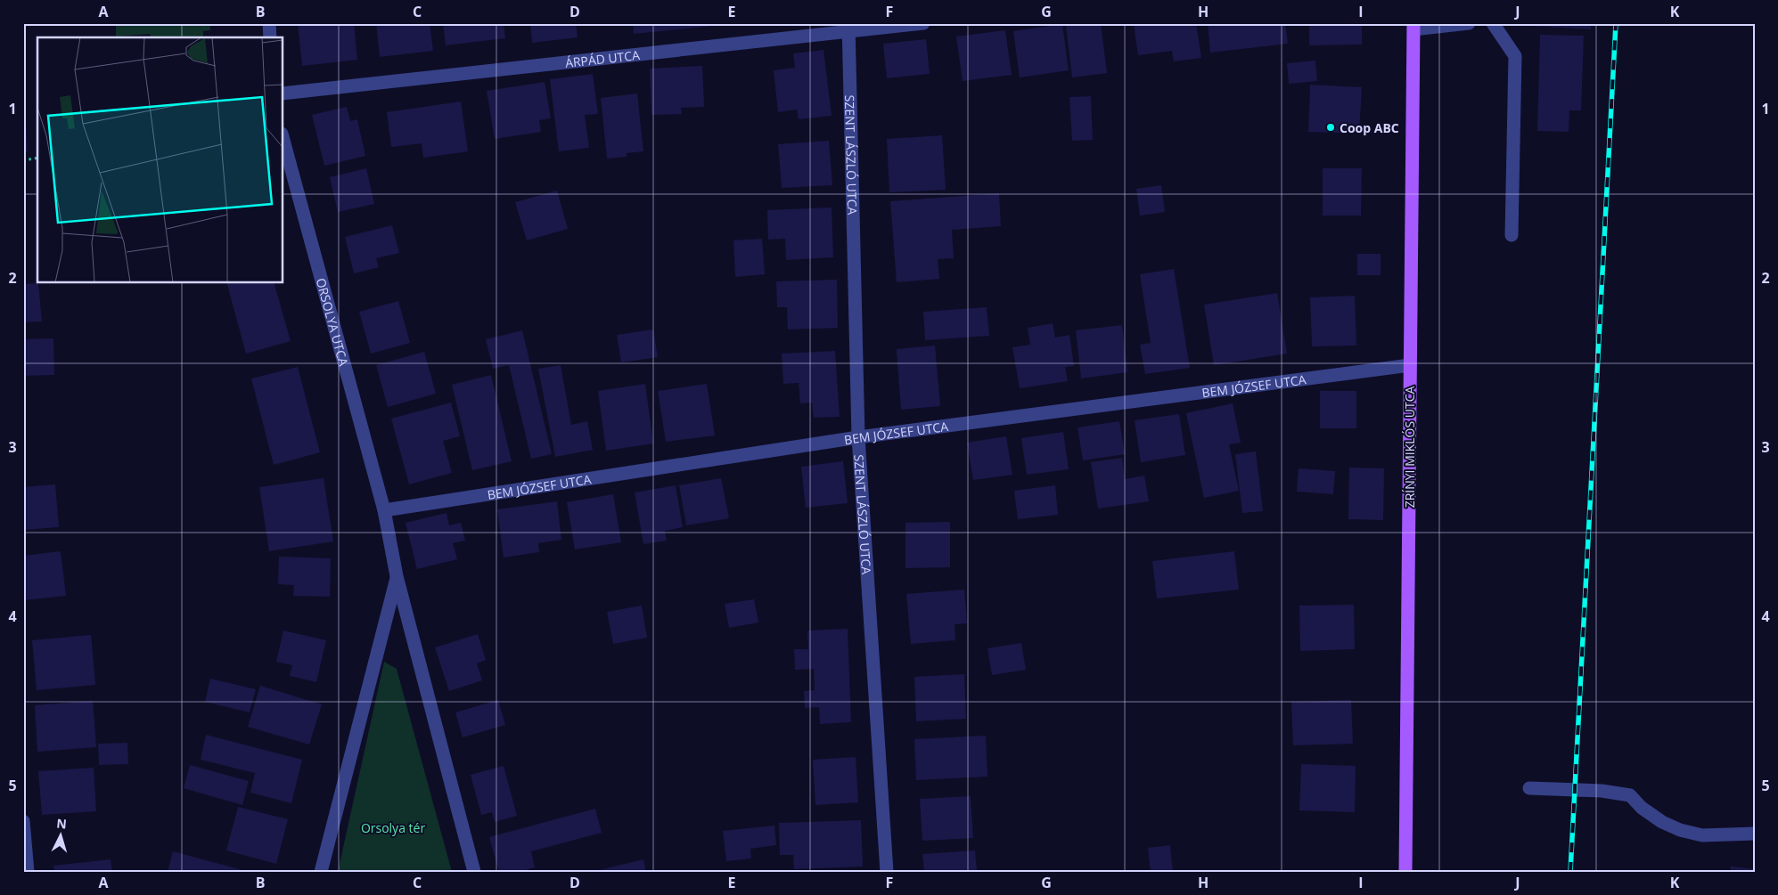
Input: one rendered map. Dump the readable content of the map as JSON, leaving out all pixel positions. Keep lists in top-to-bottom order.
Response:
{
  "streets": {
    "main road": ["ZRÍNYI MIKLÓS UTCA"],
    "street": [
      "ÁRPÁD UTCA",
      "SZENT LÁSZLÓ UTCA",
      "ORSOLYA UTCA",
      "BEM JÓZSEF UTCA"
    ]
  },
  "crossings": [
    ["ÁRPÁD UTCA", "SZENT LÁSZLÓ UTCA"],
    ["SZENT LÁSZLÓ UTCA", "BEM JÓZSEF UTCA"],
    ["ORSOLYA UTCA", "BEM JÓZSEF UTCA"],
    ["BEM JÓZSEF UTCA", "ZRÍNYI MIKLÓS UTCA"]
  ],
  "parks": ["Orsolya tér"],
  "places": ["Coop ABC"],
  "north": "top",
  "grid": {
    "columns": [
      "A",
      "B",
      "C",
      "D",
      "E",
      "F",
      "G",
      "H",
      "I",
      "J",
      "K"
    ],
    "rows": [
      "1",
      "2",
      "3",
      "4",
      "5"
    ]
  }
}
